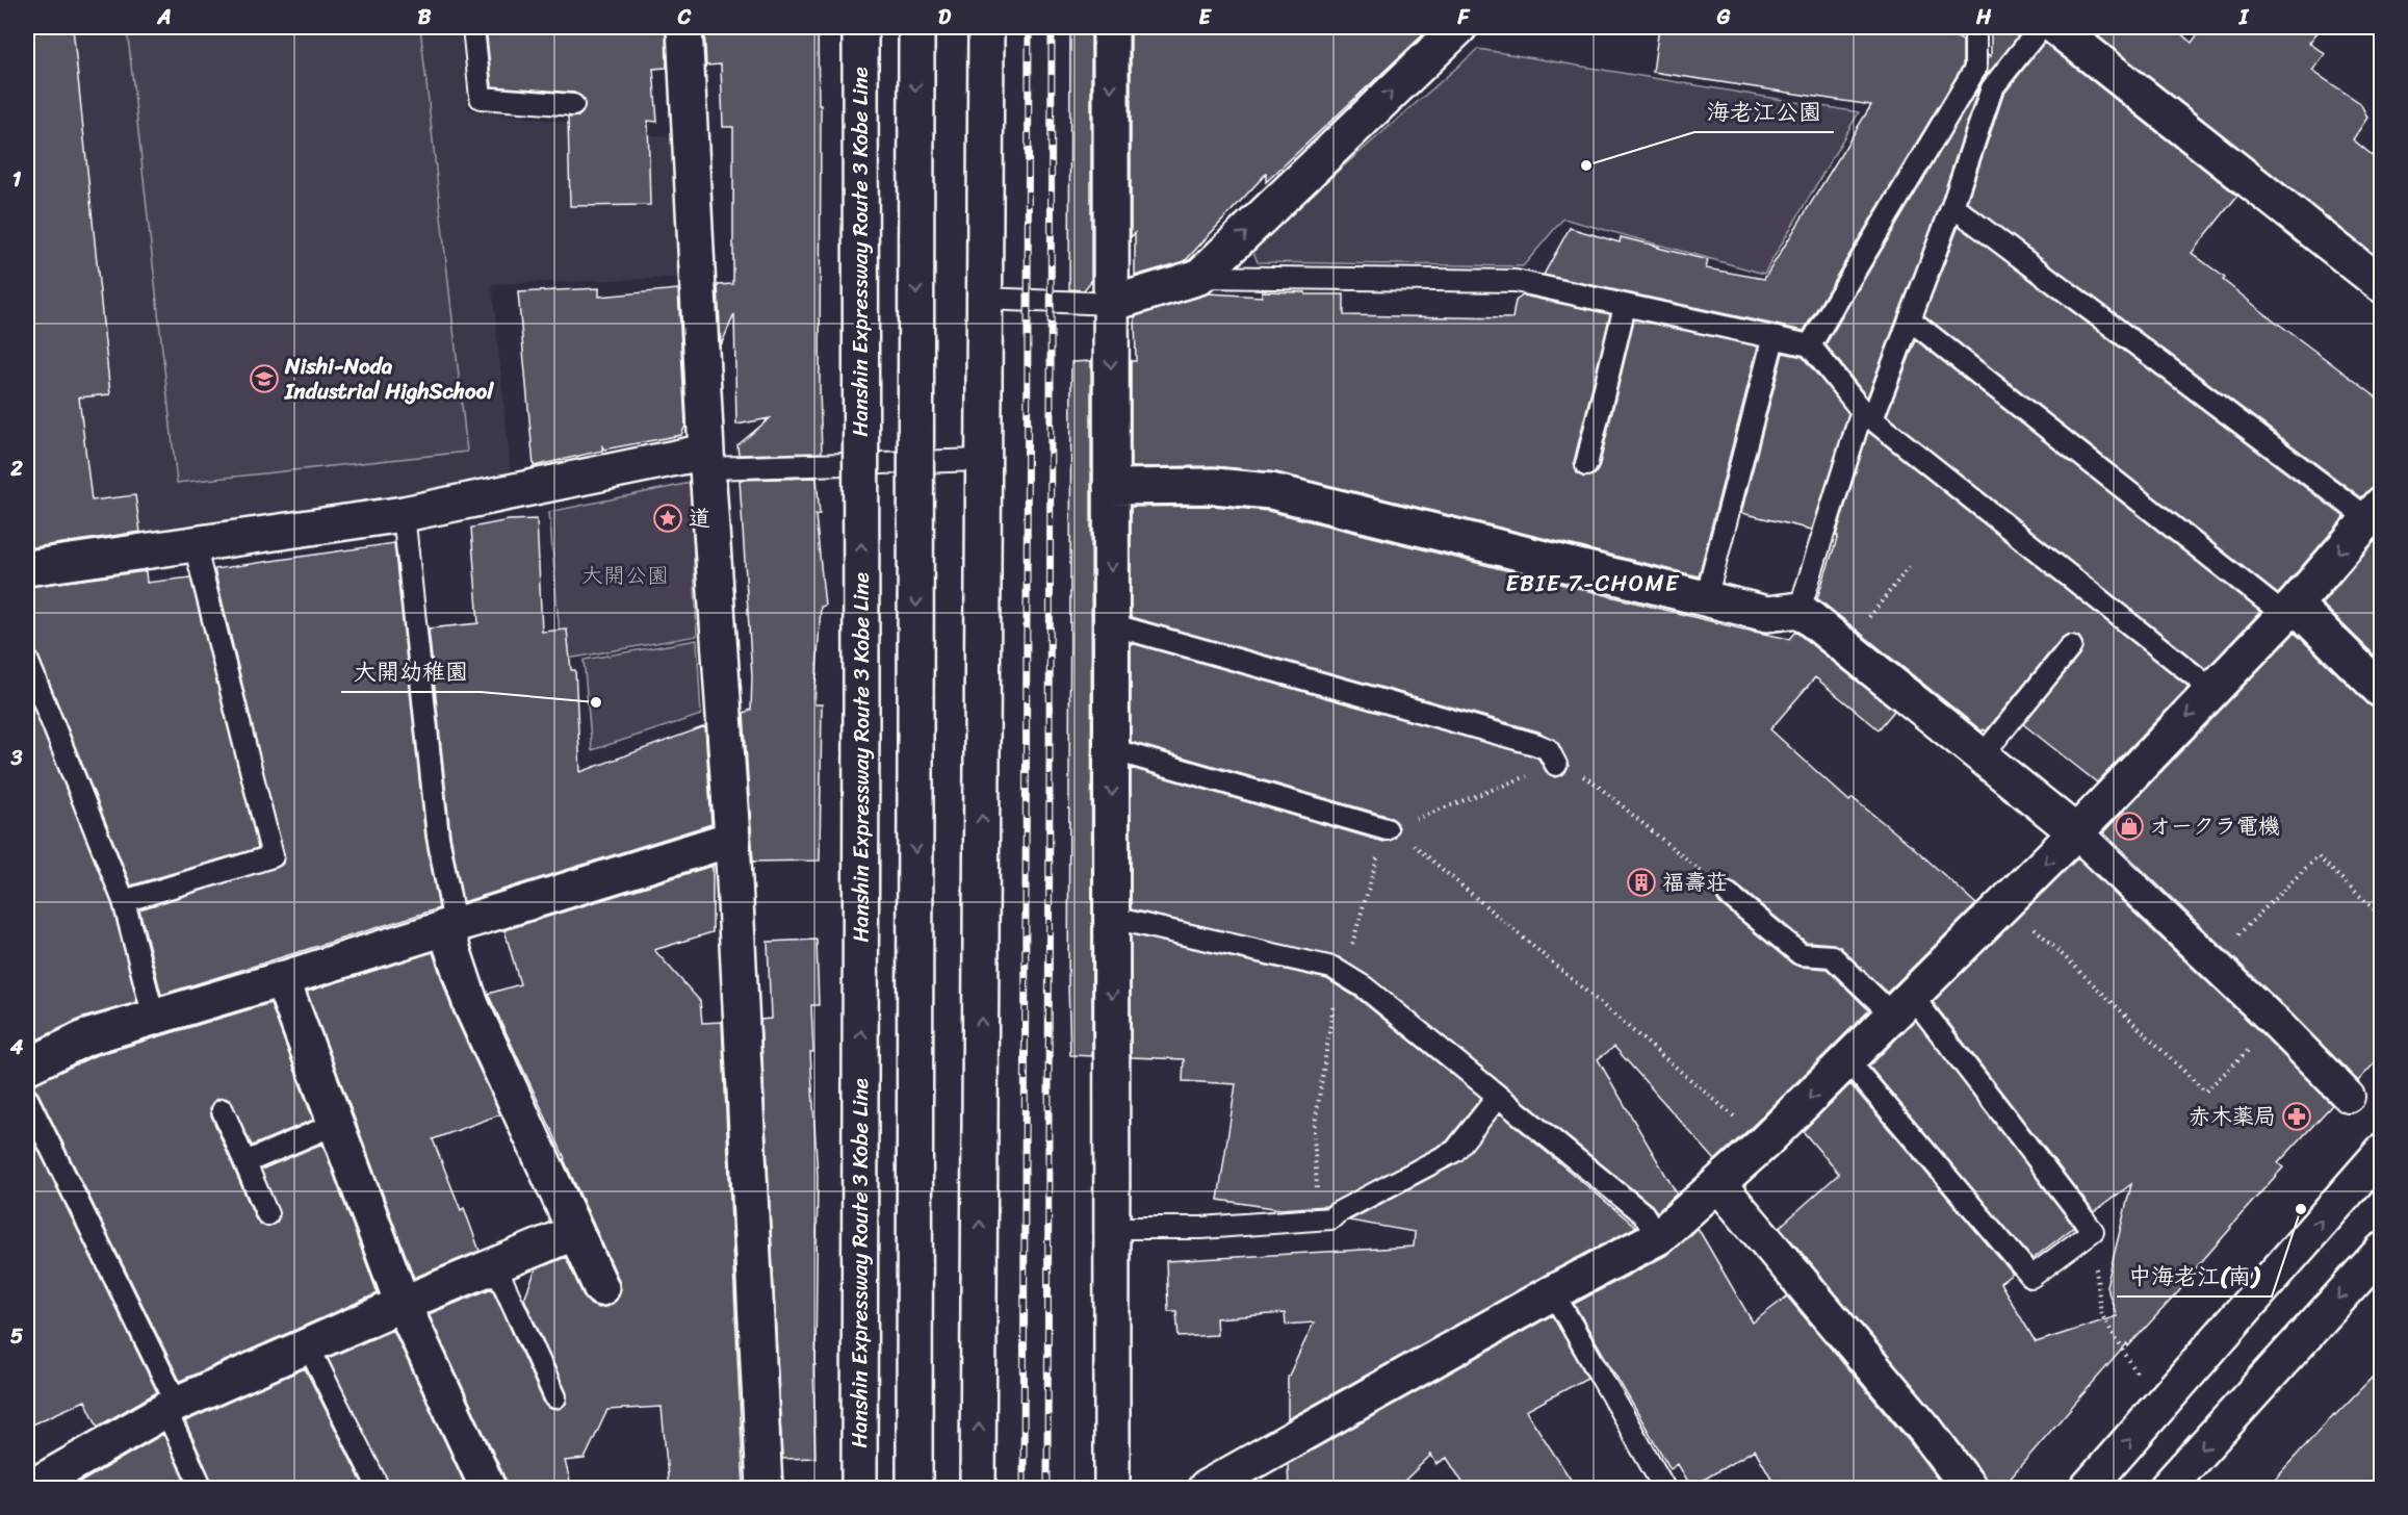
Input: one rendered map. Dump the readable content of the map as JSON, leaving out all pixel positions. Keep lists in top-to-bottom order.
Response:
{
  "streets": {
    "main road": ["Hanshin Expressway Route 3 Kobe Line"]
  },
  "districts": ["EBIE 7-CHOME"],
  "parks": ["大開公園"],
  "places": {
    "other": ["海老江公園", "大開幼稚園", "中海老江(南)"],
    "school or university": ["Nishi-Noda Industrial HighSchool"],
    "place": ["道"],
    "shop": ["オークラ電機"],
    "building": ["福壽荘"],
    "pharmacy": ["赤木薬局"]
  },
  "grid": {
    "columns": [
      "A",
      "B",
      "C",
      "D",
      "E",
      "F",
      "G",
      "H",
      "I"
    ],
    "rows": [
      "1",
      "2",
      "3",
      "4",
      "5"
    ]
  }
}
